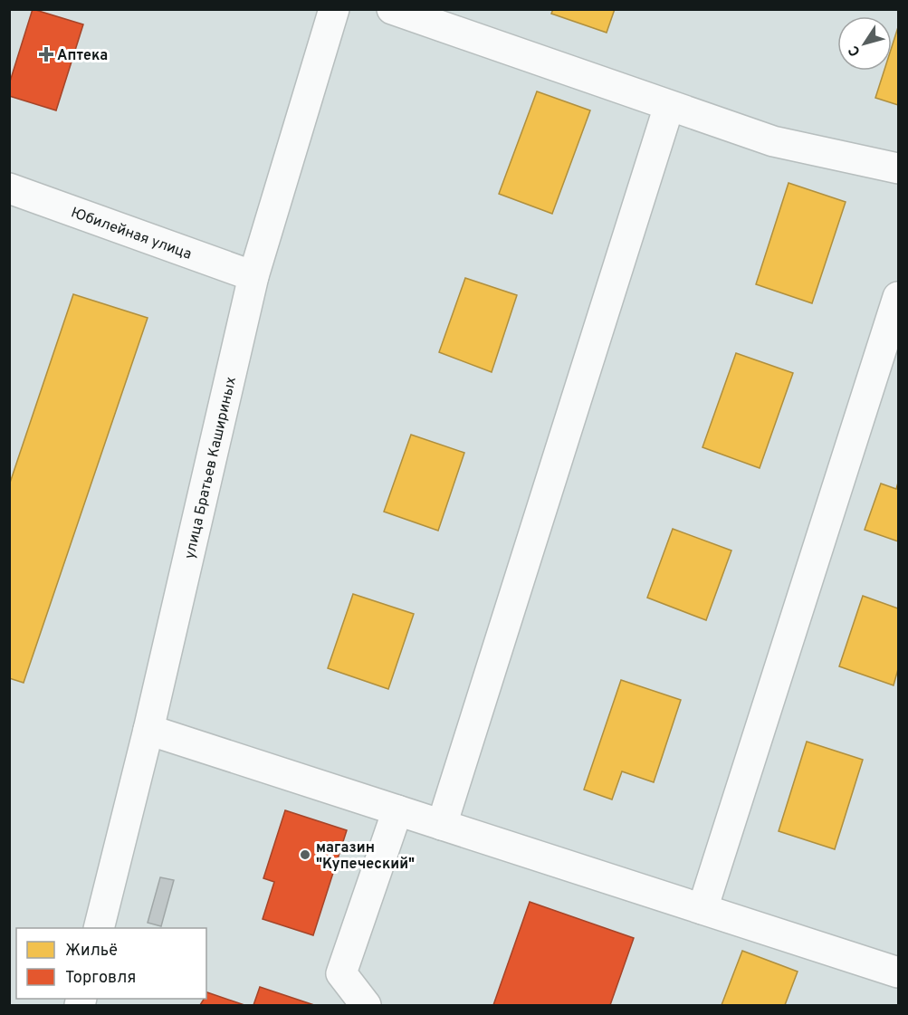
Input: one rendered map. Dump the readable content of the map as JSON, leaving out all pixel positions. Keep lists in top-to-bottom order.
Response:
{
  "streets": {
    "street": ["Юбилейная улица", "улица Братьев Кашириных"]
  },
  "crossings": [
    ["Юбилейная улица", "улица Братьев Кашириных"]
  ],
  "places": {
    "health": ["Аптека"],
    "other": ["магазин \"Купеческий\""]
  },
  "legend": ["Жильё", "Торговля"],
  "north": "bottom left"
}
